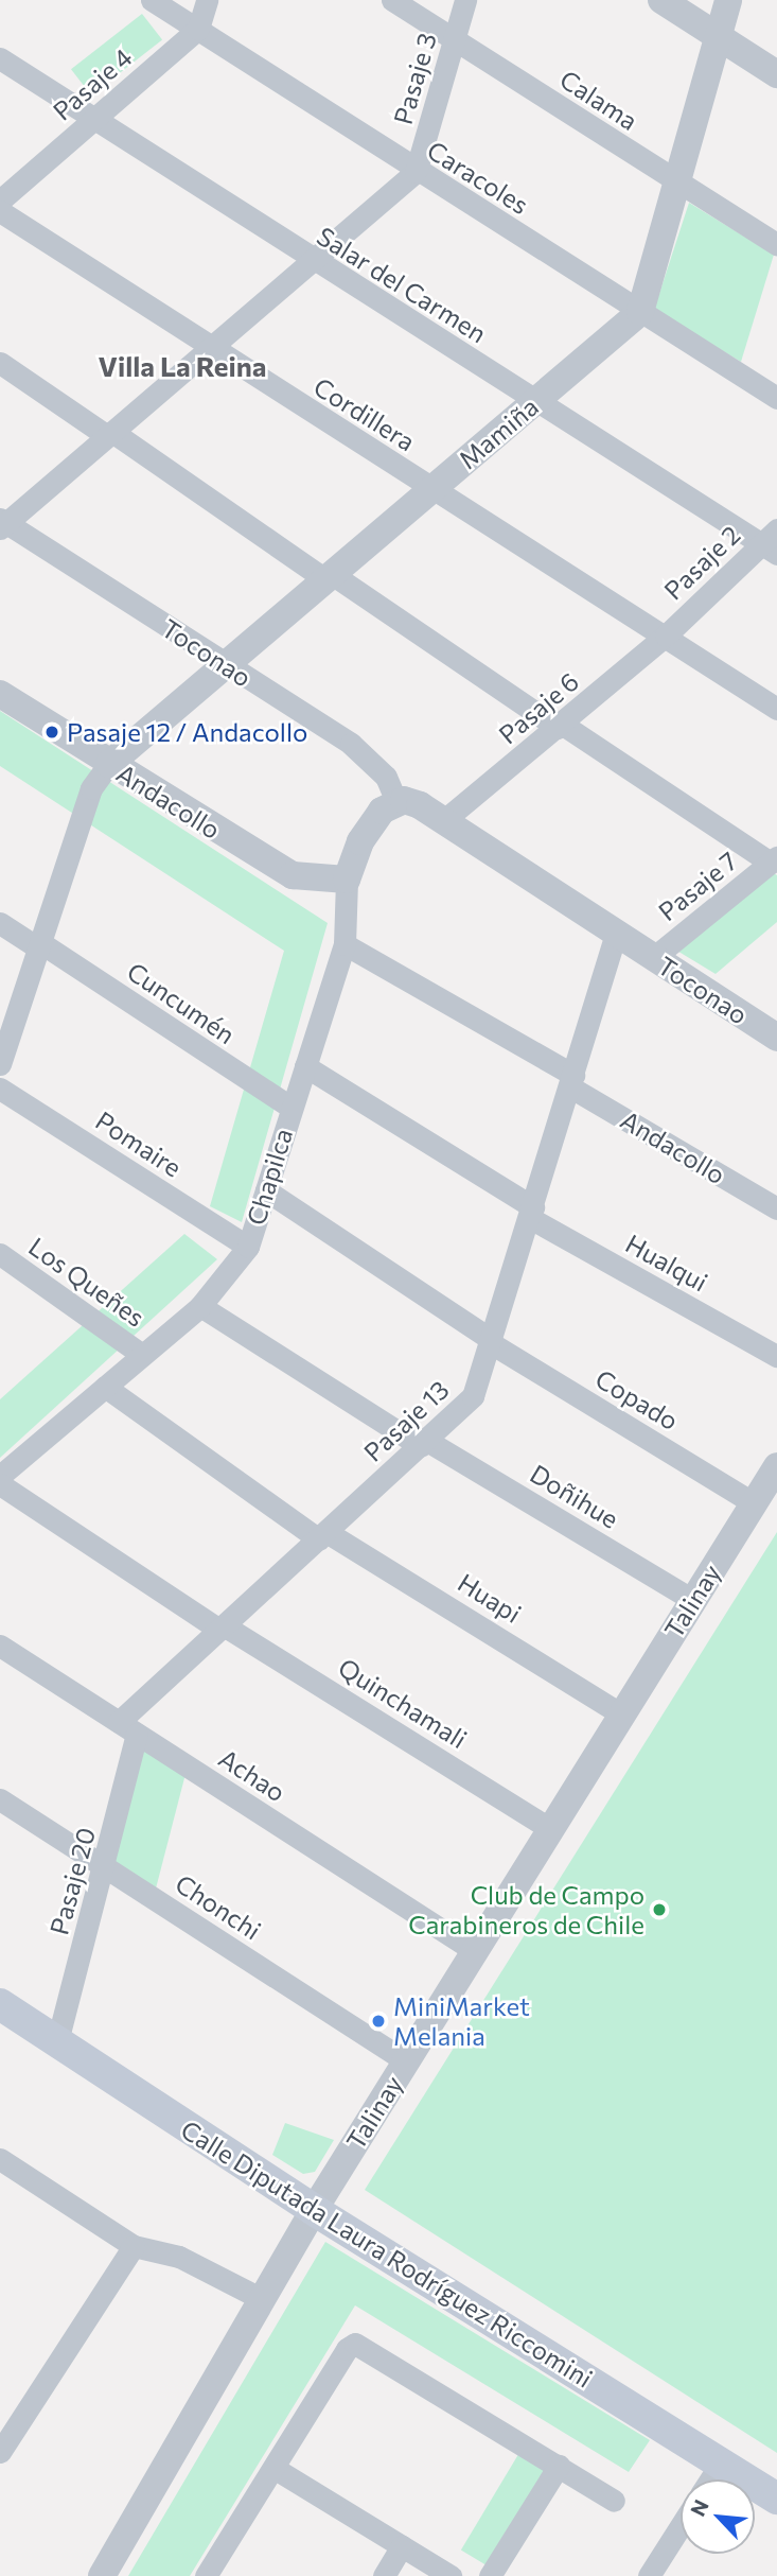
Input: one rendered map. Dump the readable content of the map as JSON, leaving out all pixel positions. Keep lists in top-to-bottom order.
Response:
{
  "streets": {
    "main road": ["Calle Diputada Laura Rodríguez Riccomini"],
    "street": [
      "Pasaje 3",
      "Pasaje 4",
      "Calama",
      "Caracoles",
      "Salar del Carmen",
      "Cordillera",
      "Mamiña",
      "Pasaje 2",
      "Toconao",
      "Pasaje 6",
      "Andacollo",
      "Pasaje 7",
      "Cuncumén",
      "Pomaire",
      "Chapilca",
      "Hualqui",
      "Los Queñes",
      "Copado",
      "Pasaje 13",
      "Doñihue",
      "Huapi",
      "Talinay",
      "Quinchamali",
      "Achao",
      "Pasaje 20",
      "Chonchi"
    ]
  },
  "crossings": [
    ["Pasaje 3", "Calama"],
    ["Pasaje 3", "Caracoles"],
    ["Pasaje 4", "Caracoles"],
    ["Pasaje 4", "Salar del Carmen"],
    ["Caracoles", "Mamiña"],
    ["Salar del Carmen", "Mamiña"],
    ["Salar del Carmen", "Pasaje 2"],
    ["Cordillera", "Mamiña"],
    ["Cordillera", "Pasaje 2"],
    ["Cordillera", "Pasaje 6"],
    ["Mamiña", "Toconao"],
    ["Mamiña", "Andacollo"],
    ["Pasaje 2", "Pasaje 6"],
    ["Toconao", "Pasaje 6"],
    ["Toconao", "Pasaje 7"],
    ["Toconao", "Chapilca"],
    ["Toconao", "Pasaje 13"],
    ["Andacollo", "Chapilca"],
    ["Andacollo", "Pasaje 13"],
    ["Cuncumén", "Chapilca"],
    ["Pomaire", "Chapilca"],
    ["Chapilca", "Hualqui"],
    ["Chapilca", "Los Queñes"],
    ["Chapilca", "Copado"],
    ["Chapilca", "Doñihue"],
    ["Chapilca", "Huapi"],
    ["Hualqui", "Pasaje 13"],
    ["Copado", "Pasaje 13"],
    ["Copado", "Talinay"],
    ["Pasaje 13", "Doñihue"],
    ["Pasaje 13", "Huapi"],
    ["Pasaje 13", "Quinchamali"],
    ["Pasaje 13", "Achao"],
    ["Pasaje 13", "Pasaje 20"],
    ["Doñihue", "Talinay"],
    ["Huapi", "Talinay"],
    ["Talinay", "Quinchamali"],
    ["Talinay", "Achao"],
    ["Talinay", "Chonchi"],
    ["Talinay", "Calle Diputada Laura Rodríguez Riccomini"],
    ["Achao", "Pasaje 20"],
    ["Pasaje 20", "Chonchi"],
    ["Pasaje 20", "Calle Diputada Laura Rodríguez Riccomini"]
  ],
  "districts": ["Villa La Reina"],
  "places": ["Pasaje 12 / Andacollo", "Club de Campo Carabineros de Chile", "MiniMarket Melania"],
  "north": "top left"
}
